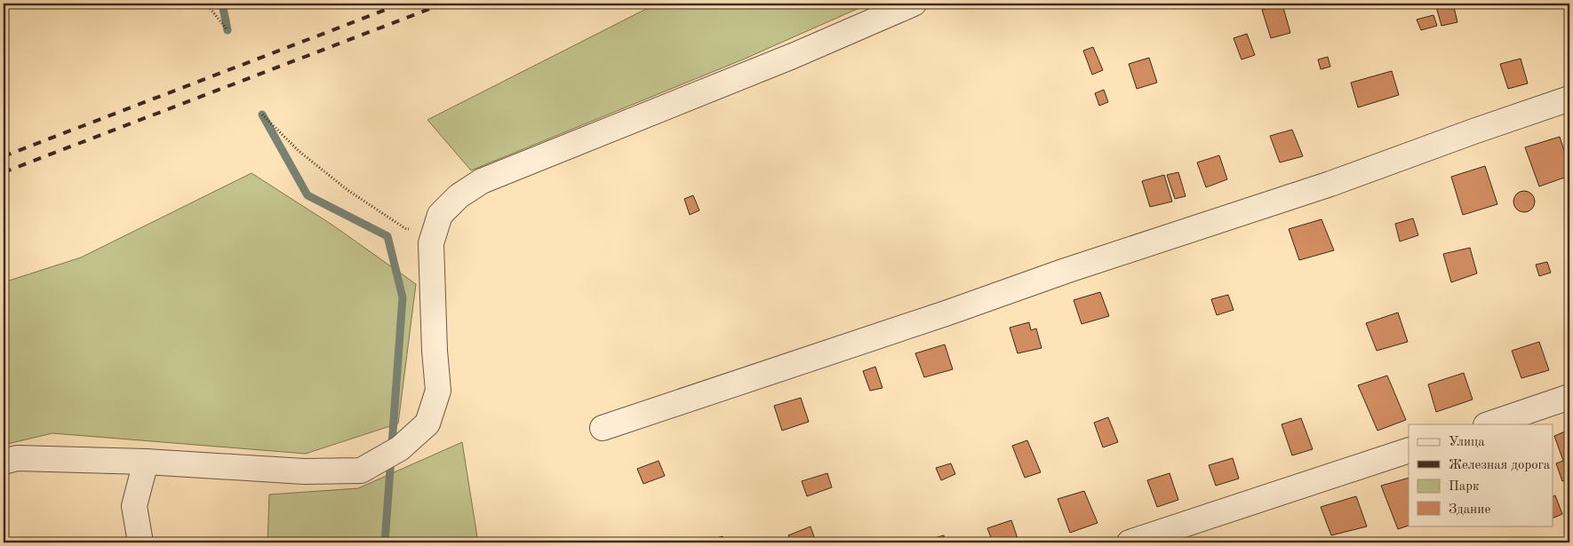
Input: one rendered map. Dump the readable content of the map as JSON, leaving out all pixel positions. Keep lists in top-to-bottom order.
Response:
{
  "legend": [
    "Улица",
    "Железная дорога",
    "Парк",
    "Здание"
  ]
}
